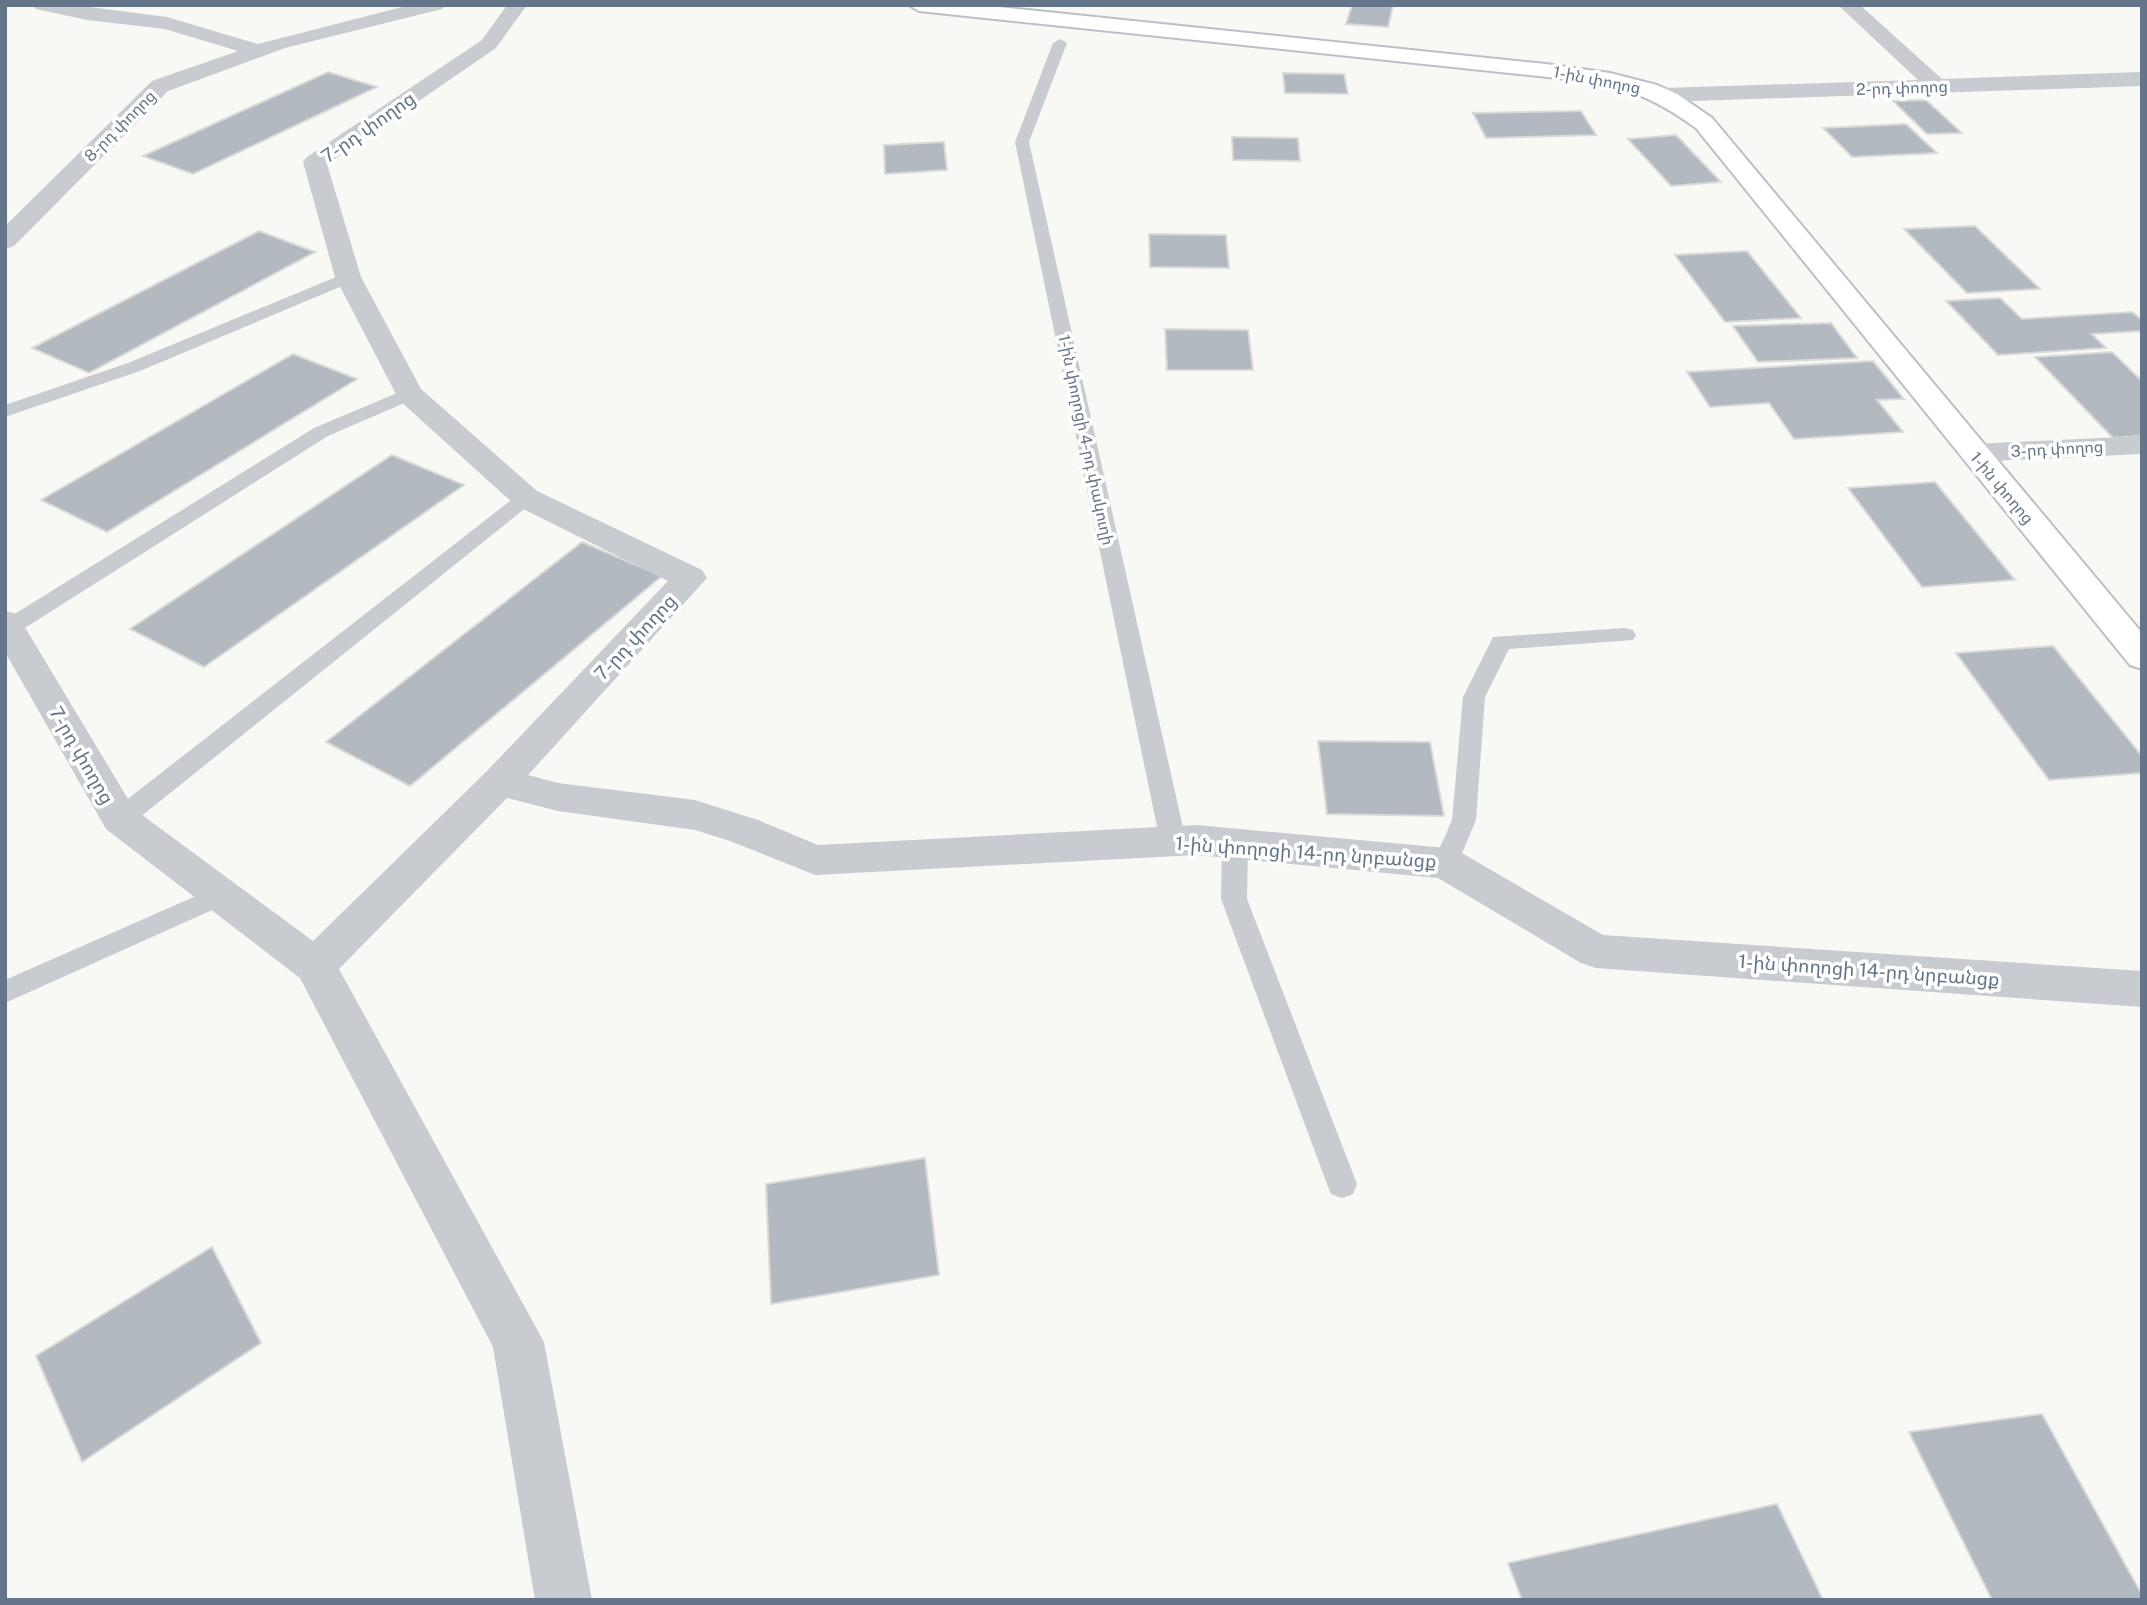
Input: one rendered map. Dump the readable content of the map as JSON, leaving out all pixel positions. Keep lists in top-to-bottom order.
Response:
{
  "streets": {
    "main road": ["1-ին փողոց"],
    "street": [
      "2-րդ փողոց",
      "8-րդ փողոց",
      "7-րդ փողոց",
      "3-րդ փողոց",
      "1-ին փողոցի 14-րդ նրբանցք"
    ],
    "lane": ["1-ին փողոցի 4-րդ փակուղի"]
  },
  "crossings": [
    ["1-ին փողոց", "2-րդ փողոց"],
    ["1-ին փողոց", "3-րդ փողոց"],
    ["7-րդ փողոց", "1-ին փողոցի 14-րդ նրբանցք"],
    ["1-ին փողոցի 4-րդ փակուղի", "1-ին փողոցի 14-րդ նրբանցք"]
  ]
}
